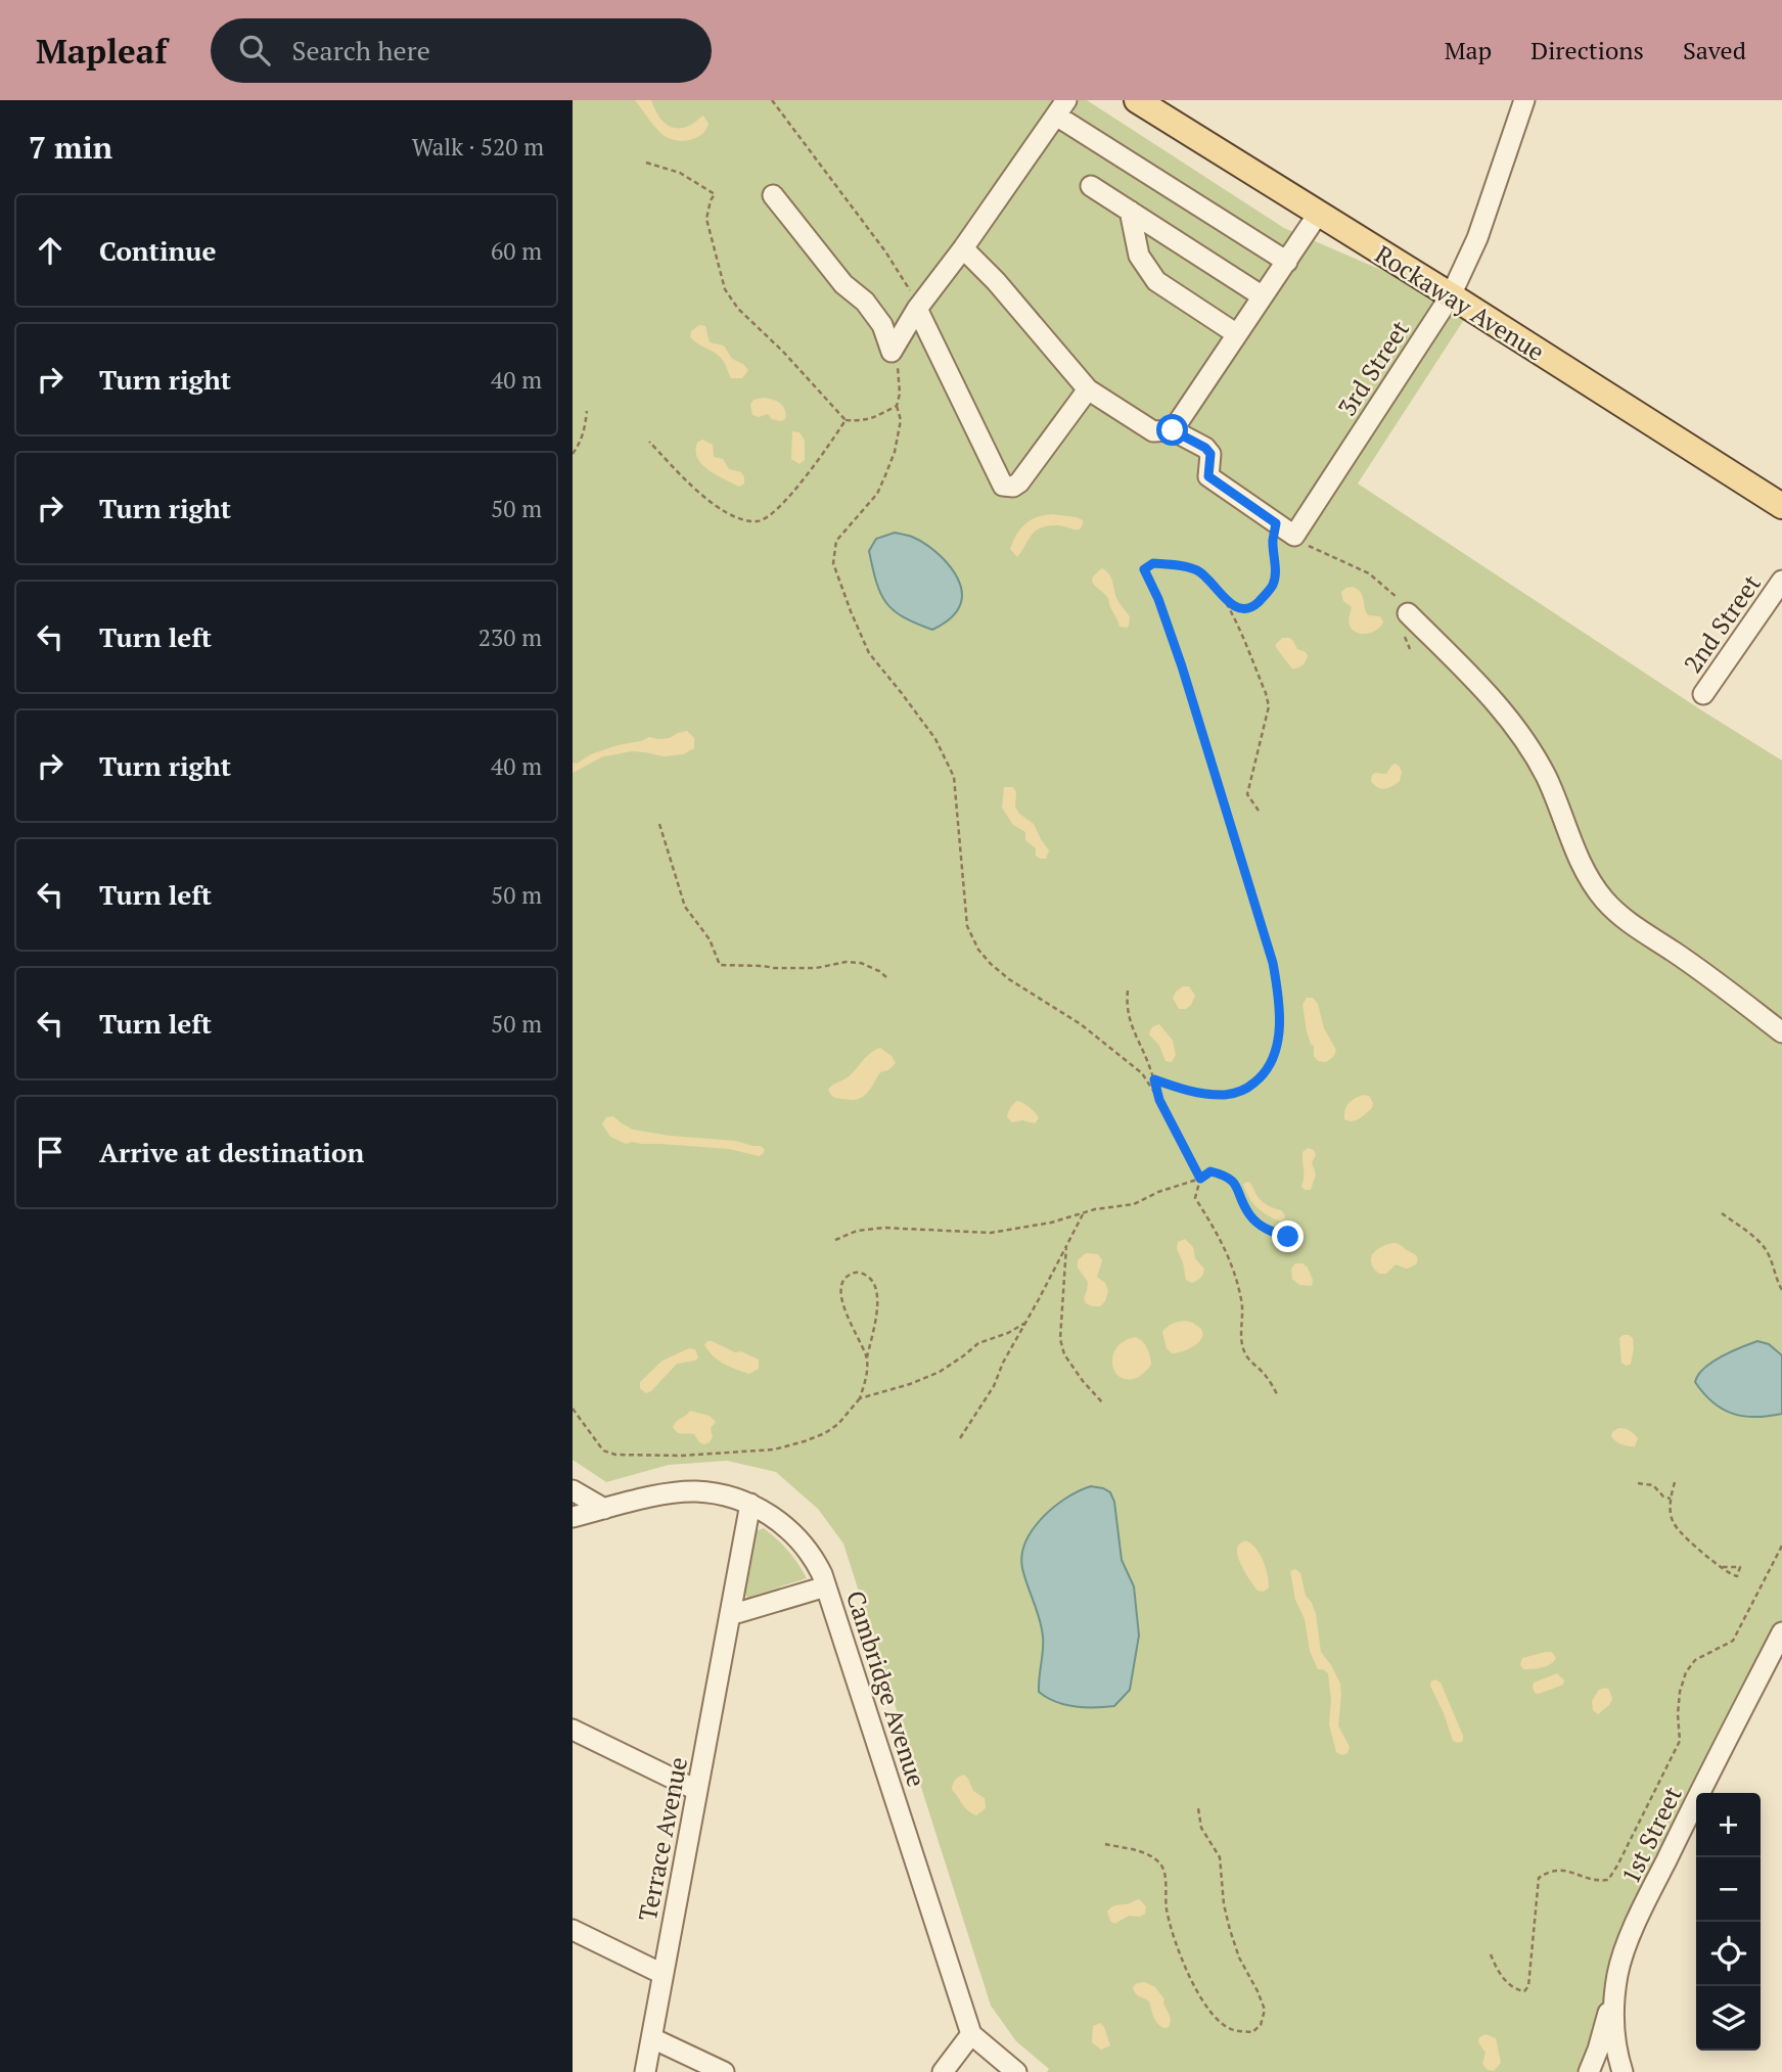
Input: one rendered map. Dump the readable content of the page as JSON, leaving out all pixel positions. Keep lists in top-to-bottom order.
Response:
{
  "streets": {
    "main road": ["Rockaway Avenue"],
    "street": [
      "3rd Street",
      "2nd Street",
      "Cambridge Avenue",
      "1st Street",
      "Terrace Avenue"
    ]
  },
  "crossings": [
    ["Rockaway Avenue", "3rd Street"],
    ["Cambridge Avenue", "Terrace Avenue"]
  ],
  "page": {
    "header": "Mapleaf",
    "search": "Search here",
    "nav": ["Map", "Directions", "Saved"],
    "heading": ["7 min", "Walk · 520 m"],
    "list": [
      ["Continue", "60 m"],
      ["Turn right", "40 m"],
      ["Turn right", "50 m"],
      ["Turn left", "230 m"],
      ["Turn right", "40 m"],
      ["Turn left", "50 m"],
      ["Turn left", "50 m"],
      "Arrive at destination"
    ],
    "map_buttons": ["+", "−"]
  }
}
